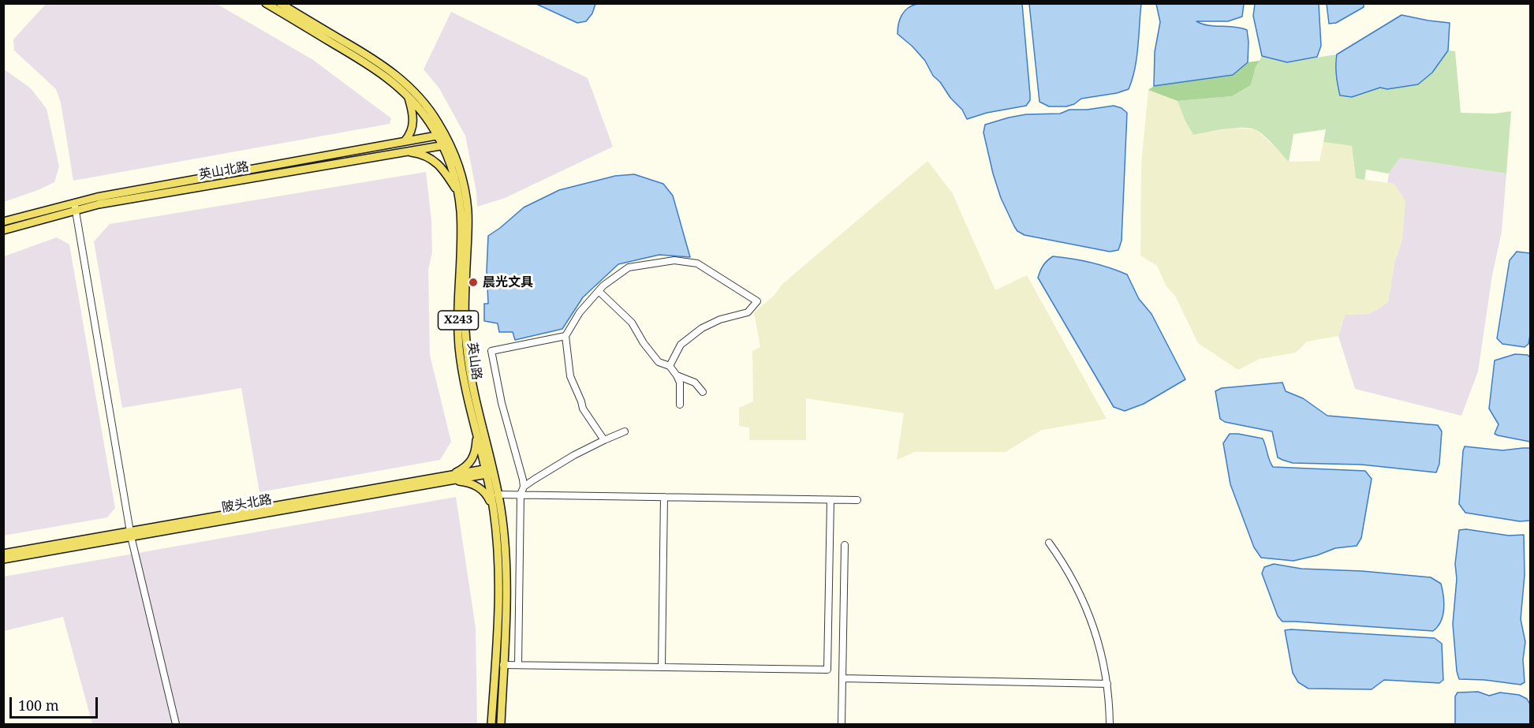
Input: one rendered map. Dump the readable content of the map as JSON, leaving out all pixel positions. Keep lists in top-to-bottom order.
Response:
{
  "streets": {
    "main road": [
      "英山北路",
      "X243",
      "英山路",
      "陂头北路"
    ]
  },
  "crossings": [
    ["英山北路", "英山路"],
    ["英山路", "陂头北路"]
  ],
  "places": ["晨光文具"],
  "scale_bar": "100 m"
}
